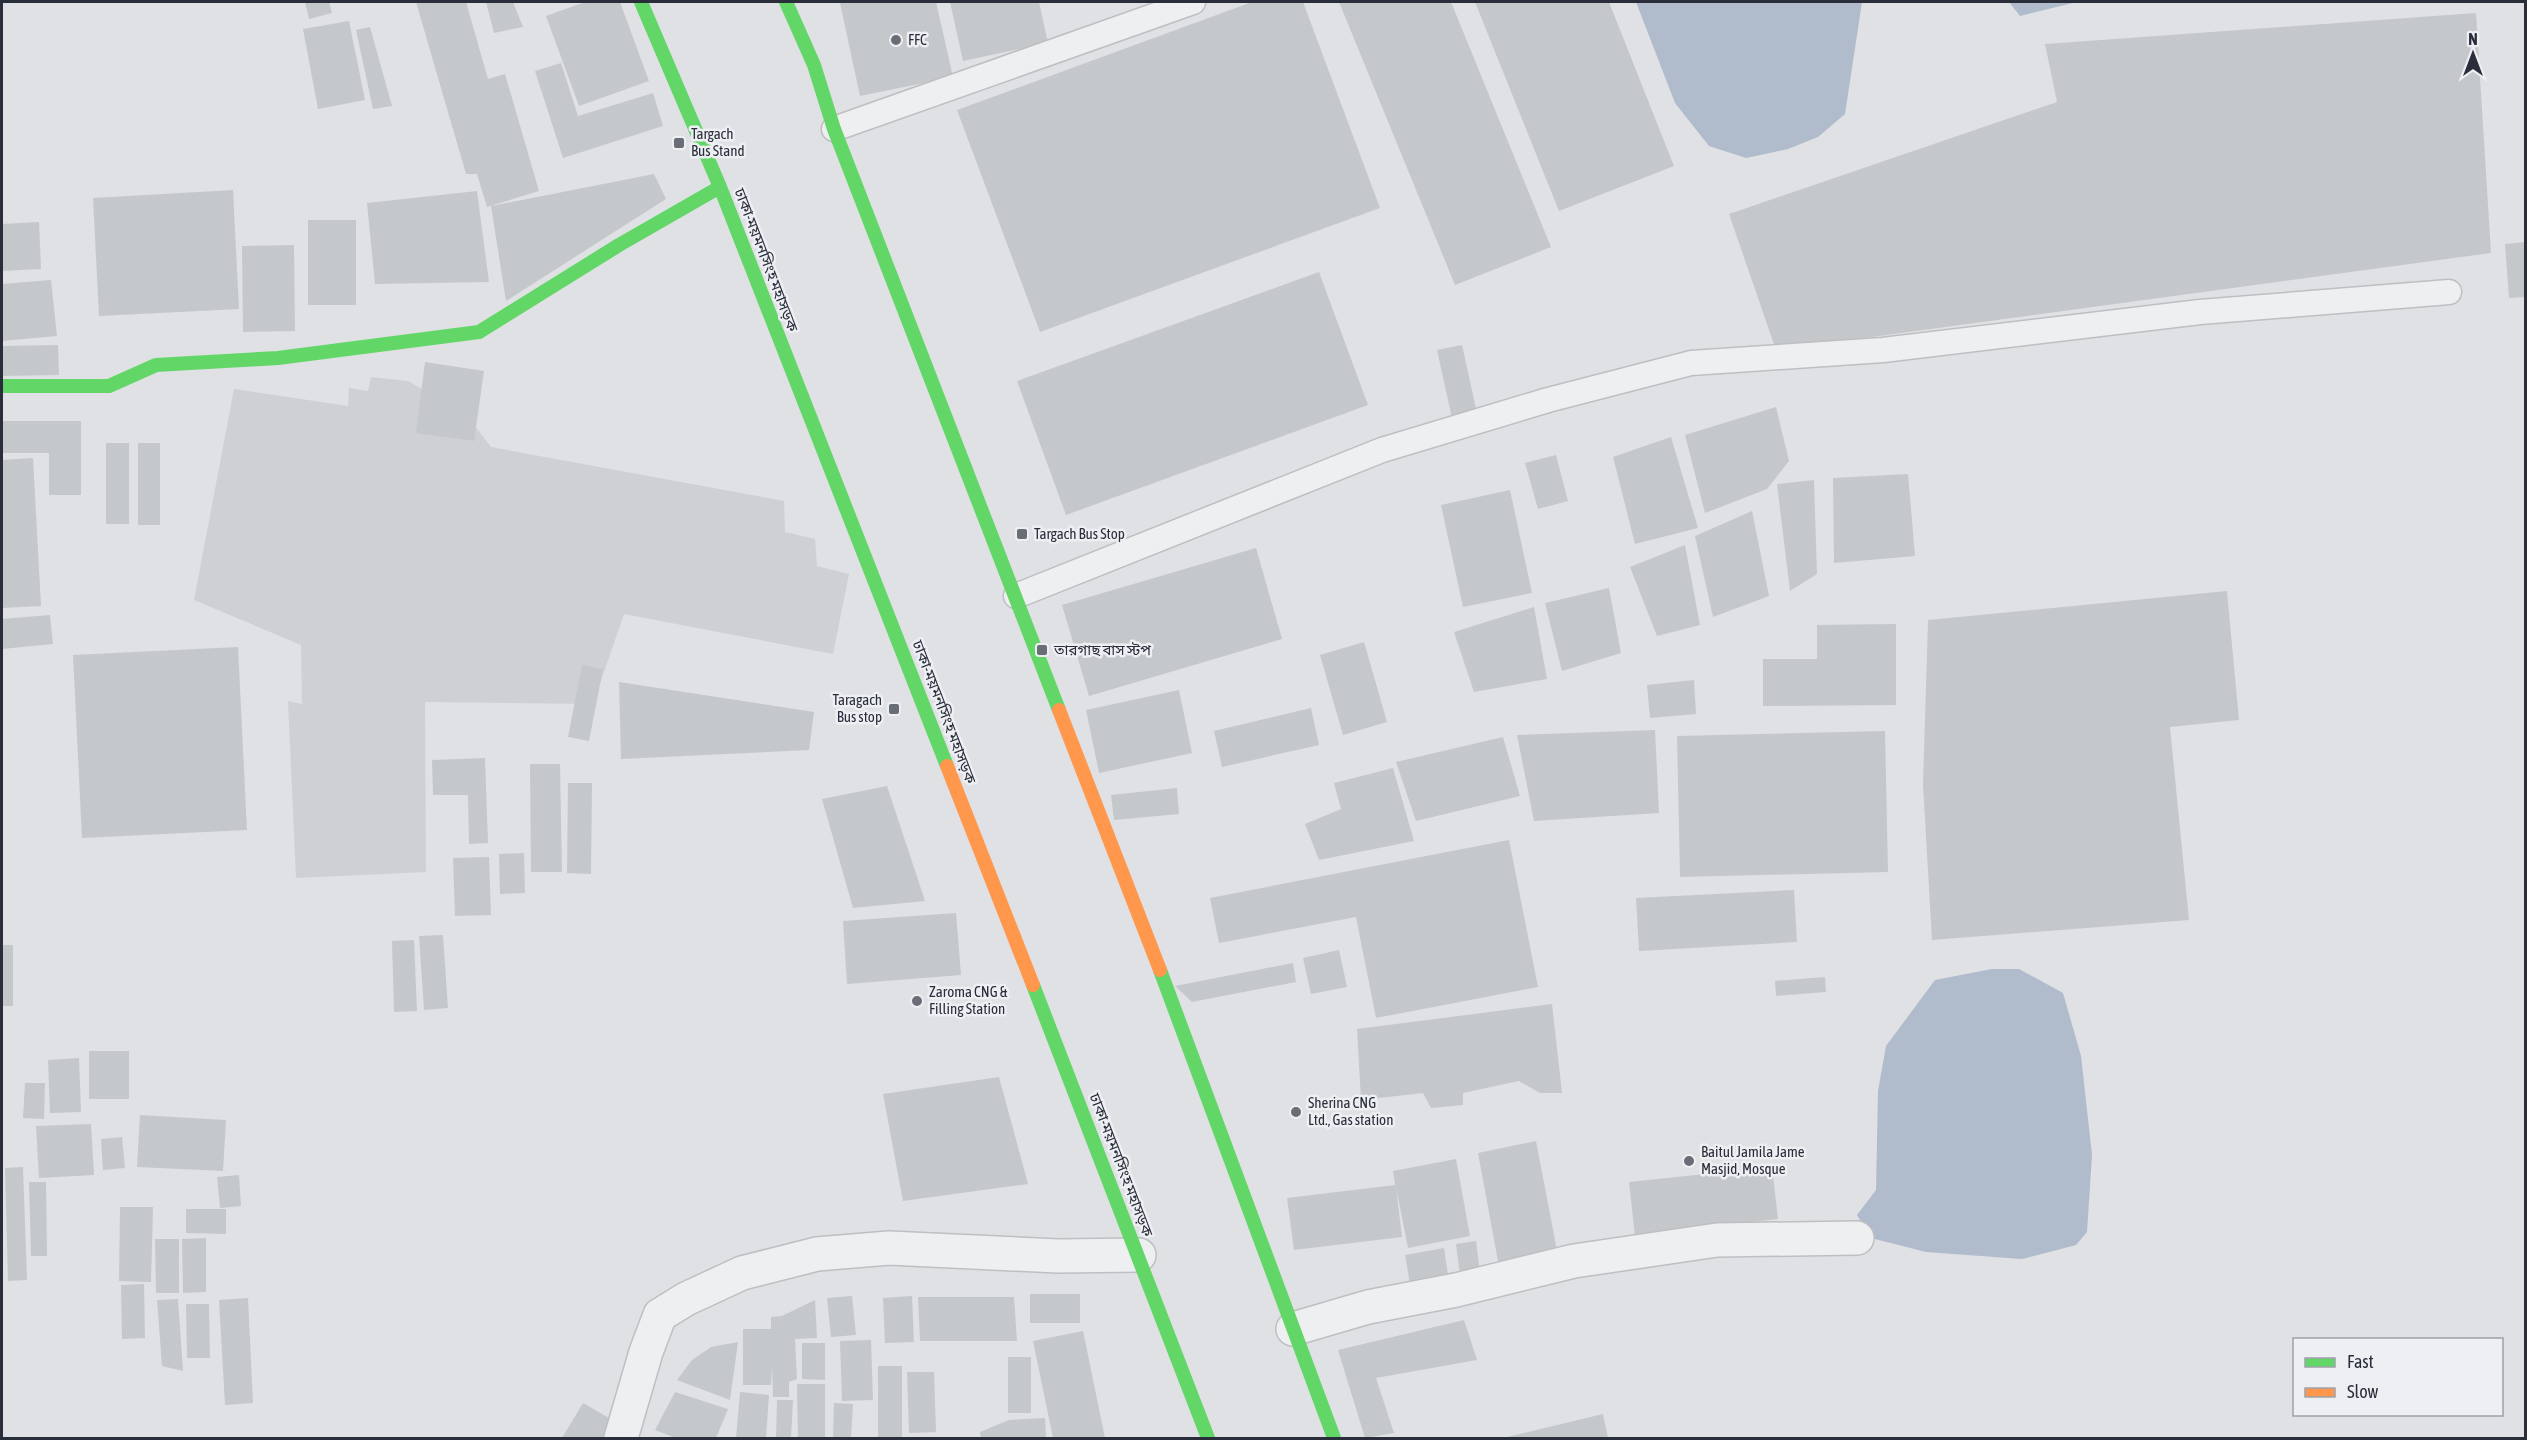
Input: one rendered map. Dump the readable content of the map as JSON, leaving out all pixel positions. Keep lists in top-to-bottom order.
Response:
{
  "streets": {
    "main road": ["ঢাকা-ময়মনসিংহ মহাসড়ক"]
  },
  "places": {
    "other": [
      "FFC",
      "Zaroma CNG & Filling Station",
      "Sherina CNG Ltd., Gas station",
      "Baitul Jamila Jame Masjid, Mosque"
    ],
    "transit": [
      "Targach Bus Stand",
      "Targach Bus Stop",
      "তারগাছ বাস স্টপ",
      "Taragach Bus stop"
    ]
  },
  "legend": ["Fast", "Slow"],
  "north": "top"
}
